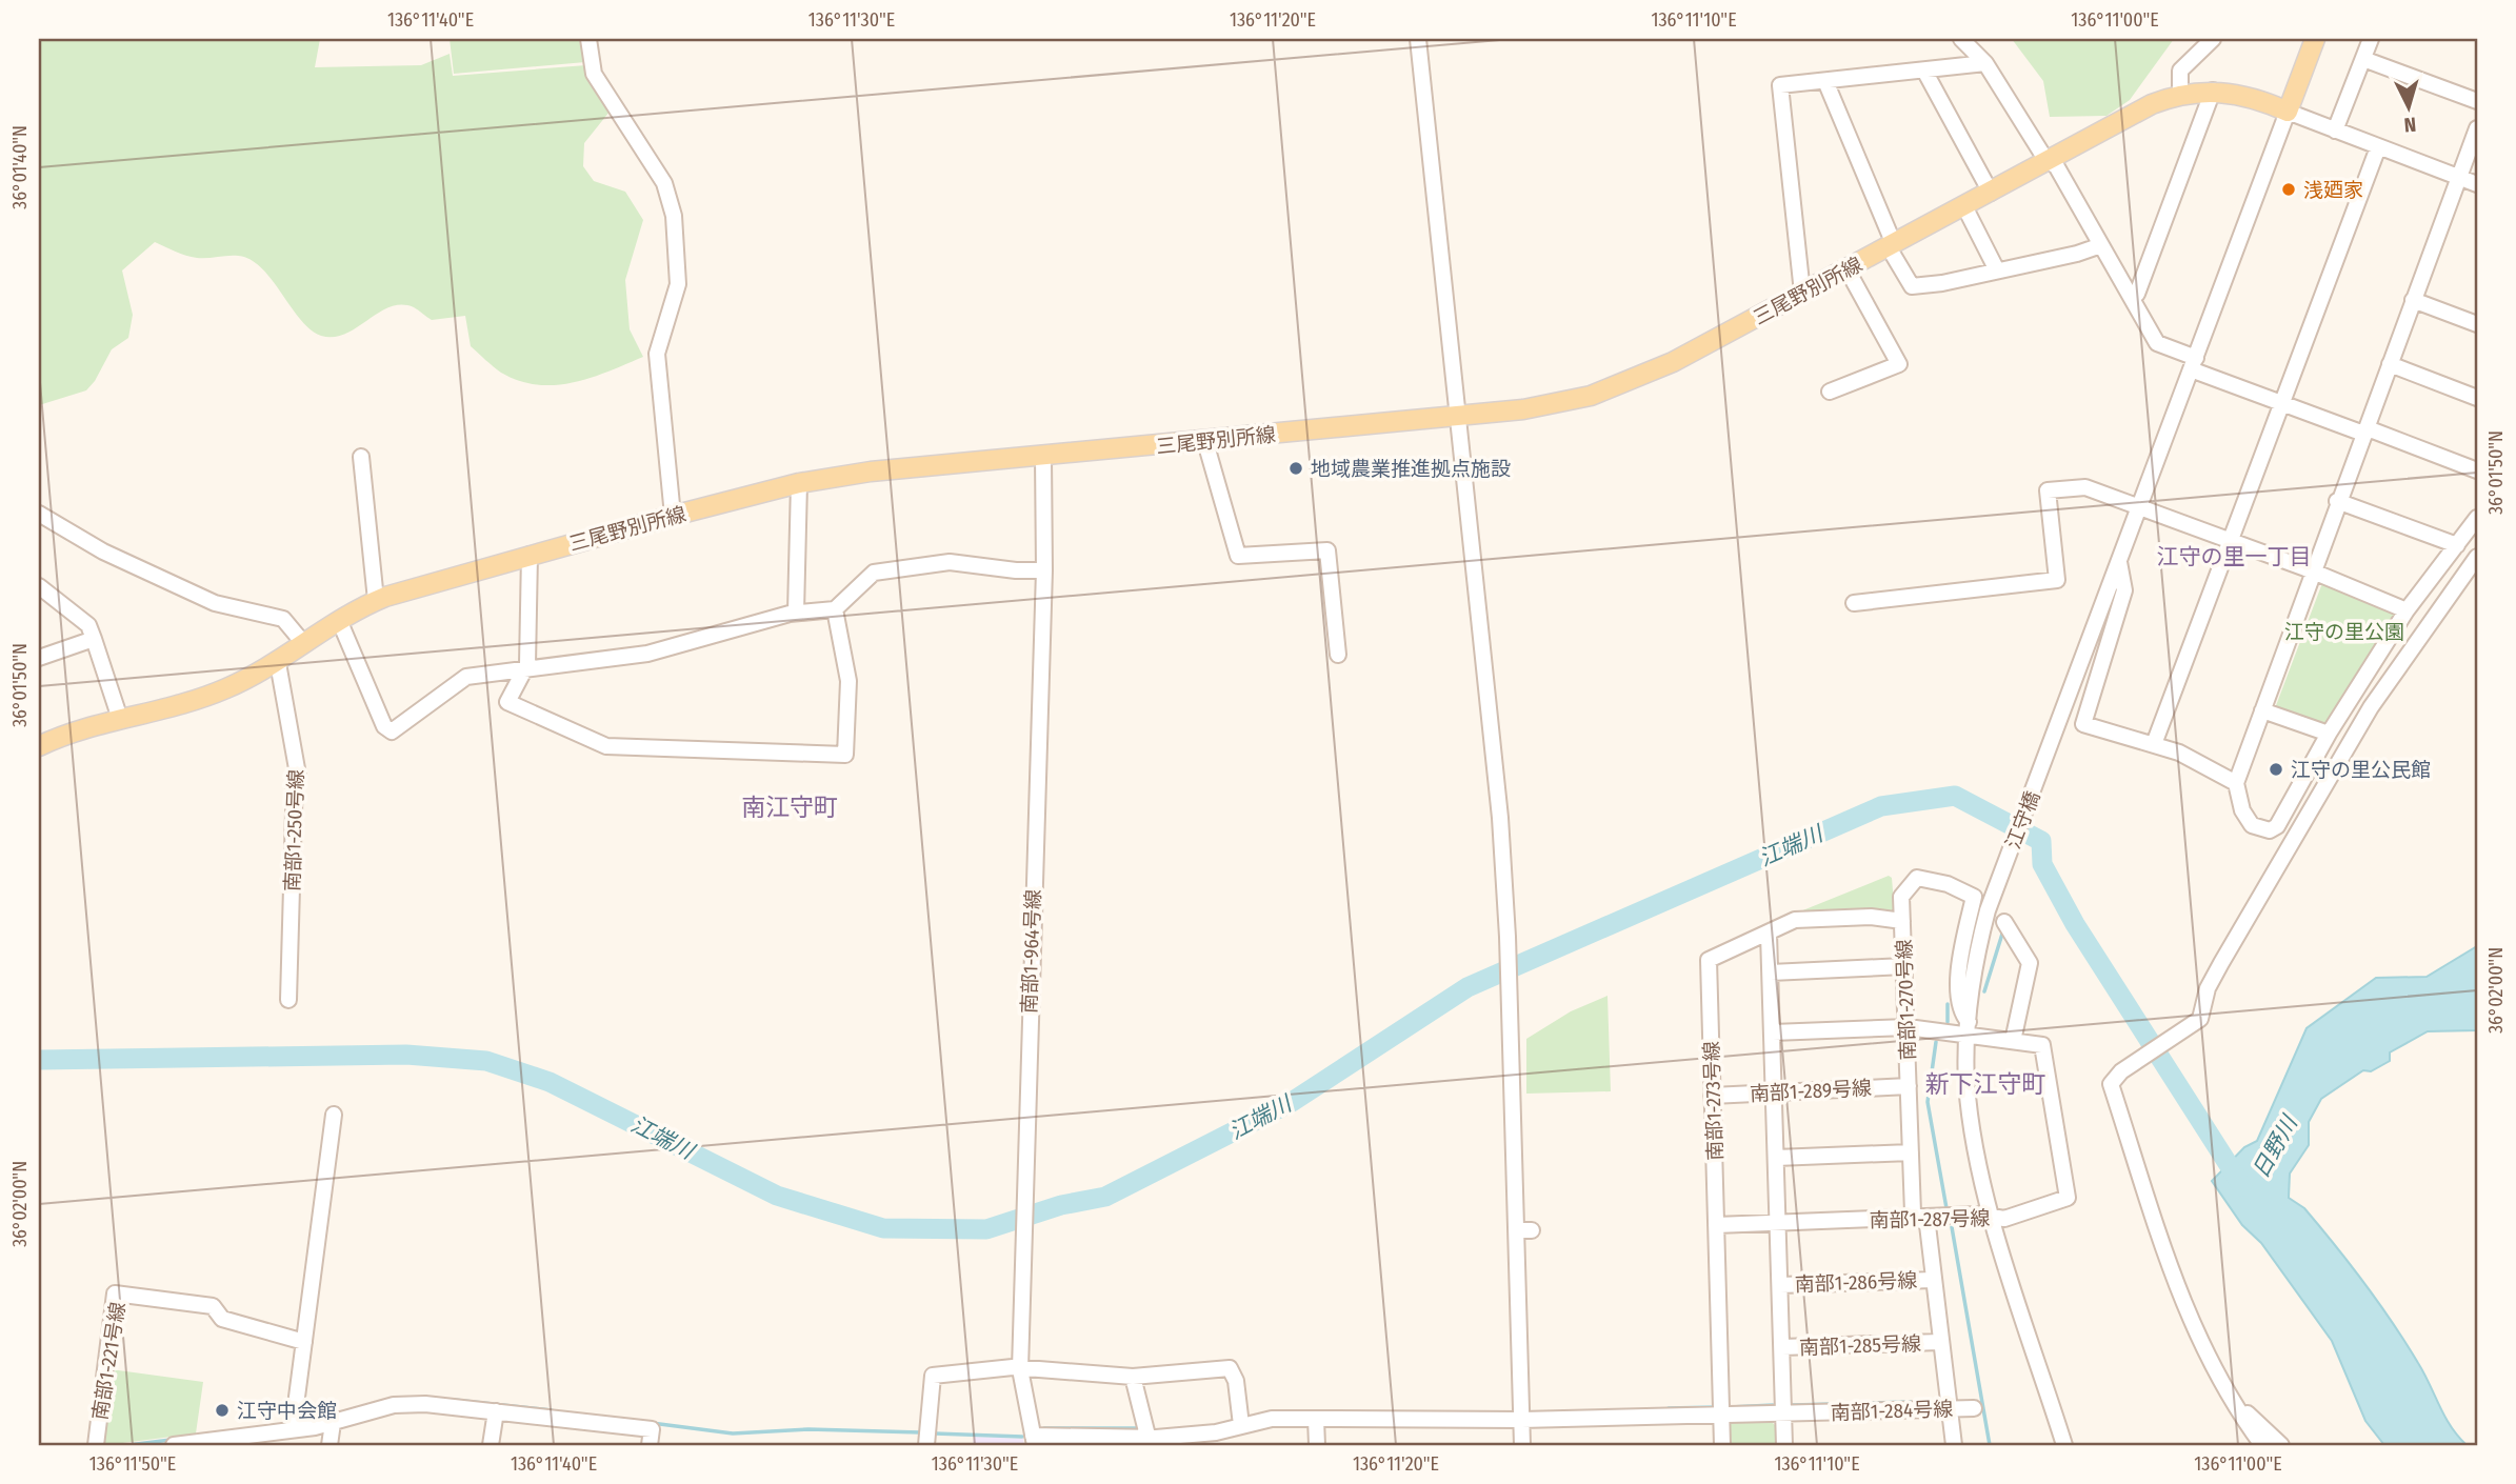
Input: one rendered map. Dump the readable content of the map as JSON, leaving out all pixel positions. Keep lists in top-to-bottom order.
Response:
{
  "streets": {
    "main road": ["三尾野別所線"],
    "street": [
      "江守橋",
      "南部1-250号線",
      "南部1-964号線",
      "南部1-270号線",
      "南部1-289号線",
      "南部1-273号線",
      "南部1-287号線",
      "南部1-286号線",
      "南部1-285号線",
      "南部1-221号線",
      "南部1-284号線"
    ]
  },
  "crossings": [
    ["三尾野別所線", "江守橋"],
    ["三尾野別所線", "南部1-250号線"],
    ["三尾野別所線", "南部1-964号線"],
    ["江守橋", "南部1-270号線"],
    ["江守橋", "南部1-287号線"],
    ["南部1-964号線", "南部1-284号線"],
    ["南部1-270号線", "南部1-289号線"],
    ["南部1-270号線", "南部1-273号線"],
    ["南部1-270号線", "南部1-287号線"],
    ["南部1-270号線", "南部1-286号線"],
    ["南部1-270号線", "南部1-285号線"],
    ["南部1-270号線", "南部1-284号線"],
    ["南部1-289号線", "南部1-273号線"],
    ["南部1-273号線", "南部1-287号線"],
    ["南部1-273号線", "南部1-284号線"]
  ],
  "districts": ["江守の里一丁目", "南江守町", "新下江守町"],
  "water": ["江端川", "日野川"],
  "parks": ["江守の里公園"],
  "places": [
    "浅廼家",
    "地域農業推進拠点施設",
    "江守の里公民館",
    "江守中会館"
  ],
  "north": "bottom",
  "coordinates": [
    "136°11'40\"E",
    "136°11'30\"E",
    "136°11'20\"E",
    "136°11'10\"E",
    "136°11'00\"E",
    "36°01'40\"N",
    "36°01'50\"N",
    "36°02'00\"N",
    "136°11'50\"E"
  ]
}
